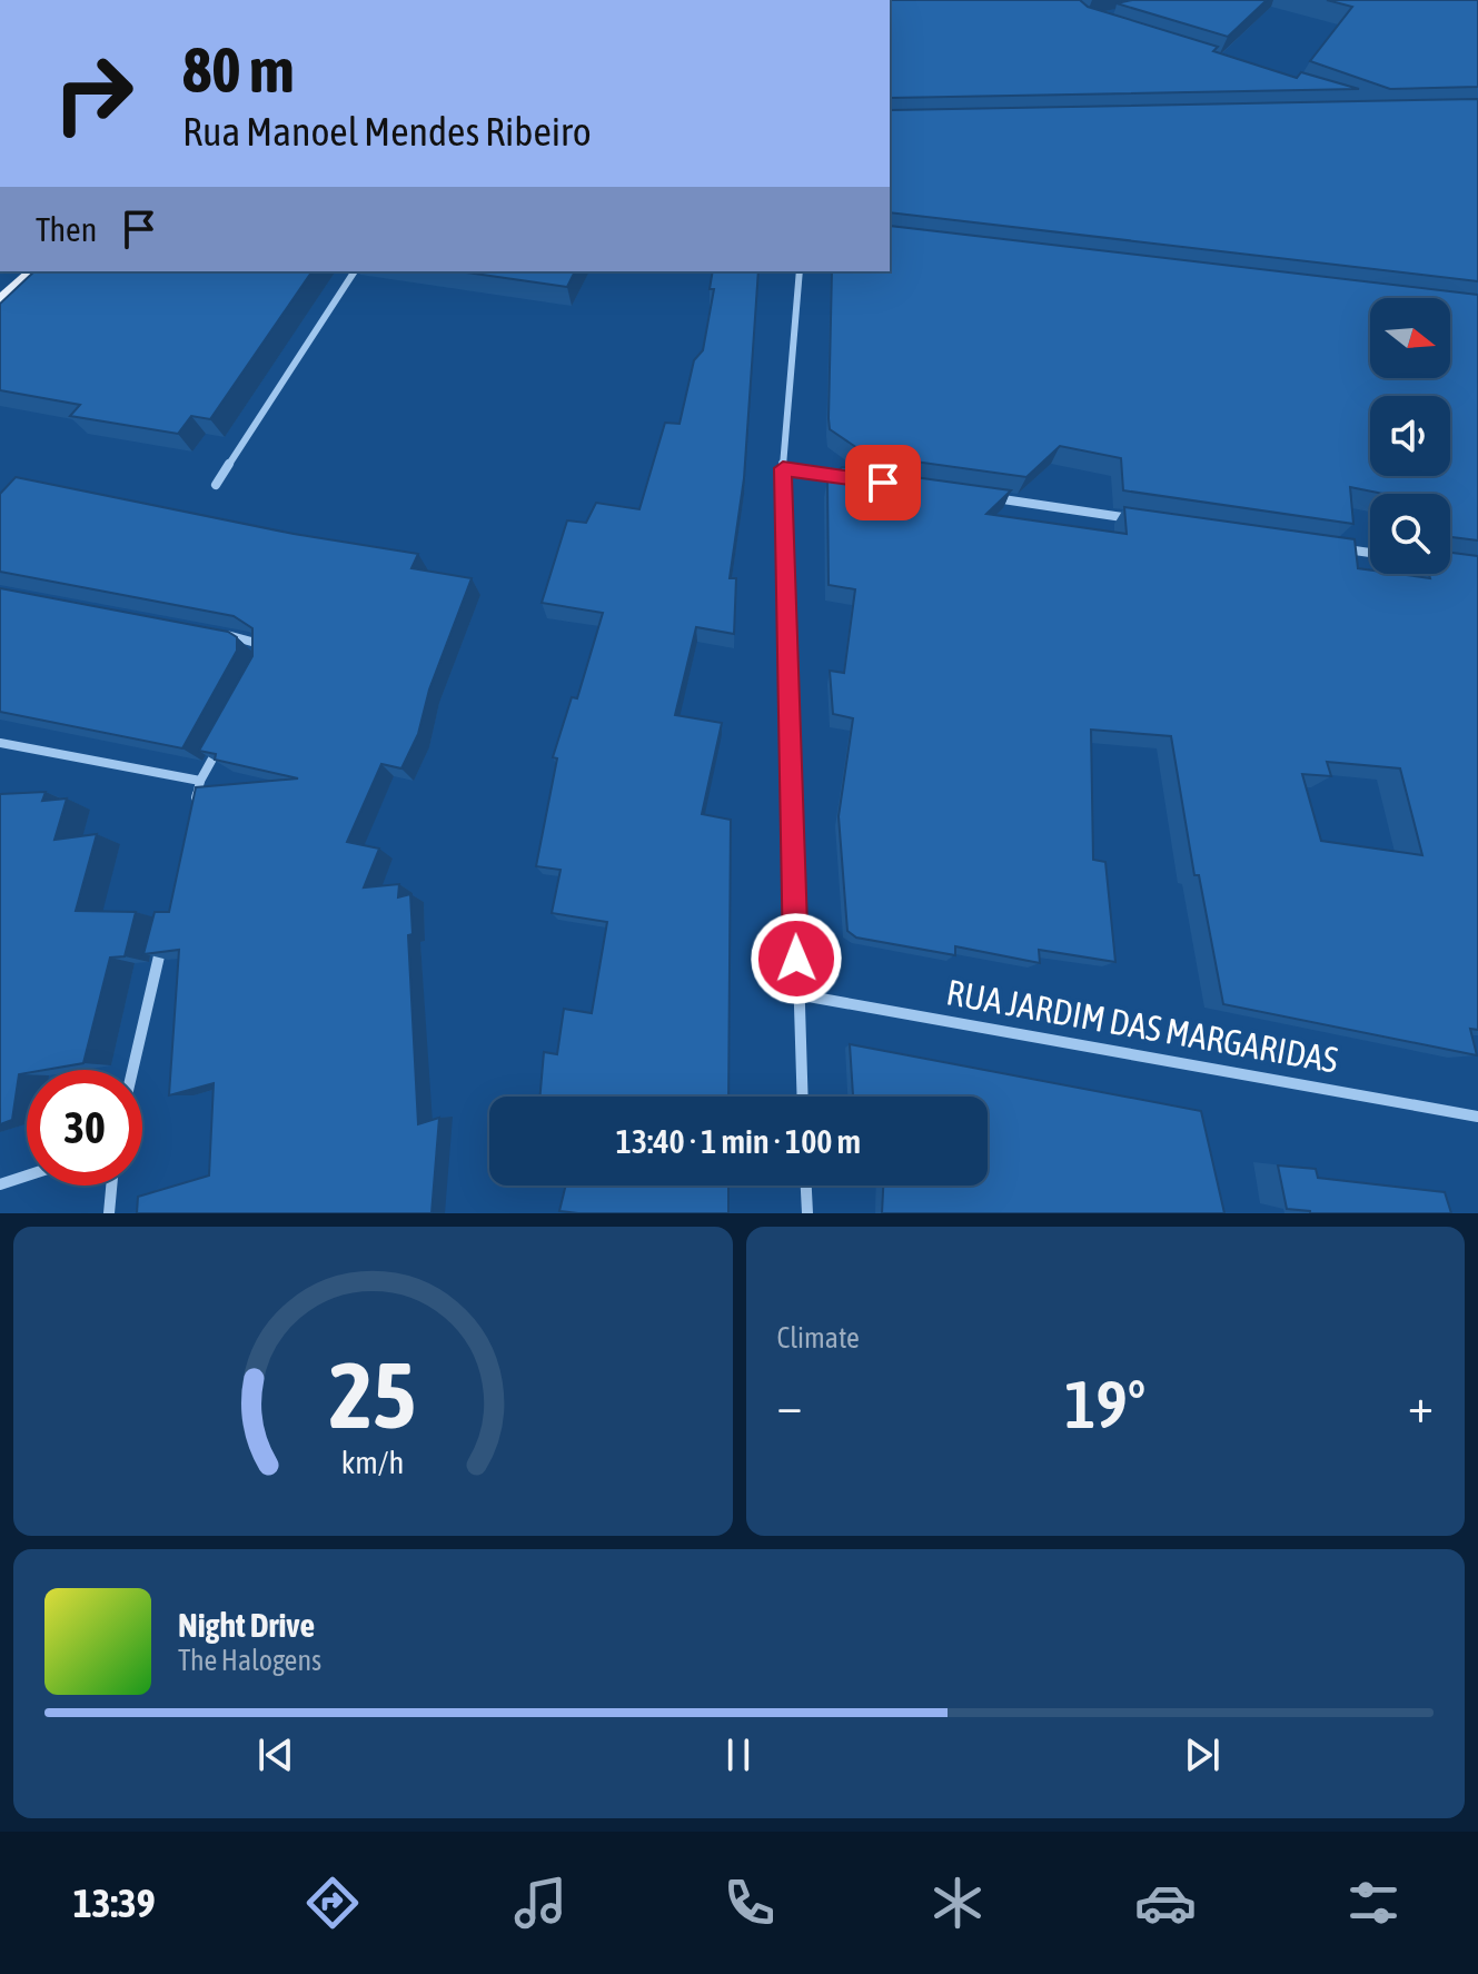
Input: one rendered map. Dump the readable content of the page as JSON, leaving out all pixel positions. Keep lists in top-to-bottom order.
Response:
{
  "streets": {
    "street": ["RUA JARDIM DAS MARGARIDAS"]
  },
  "north": "right",
  "page": {
    "turn": ["80 m", "Rua Manoel Mendes Ribeiro"],
    "then": "Then",
    "limit": "30",
    "trip": "13:40 · 1 min · 100 m",
    "tile": "Climate",
    "heat": ["−", "19°", "+"],
    "song": ["Night Drive", "The Halogens"],
    "tabs": "13:39",
    "gauge": ["25", "km/h"]
  }
}
